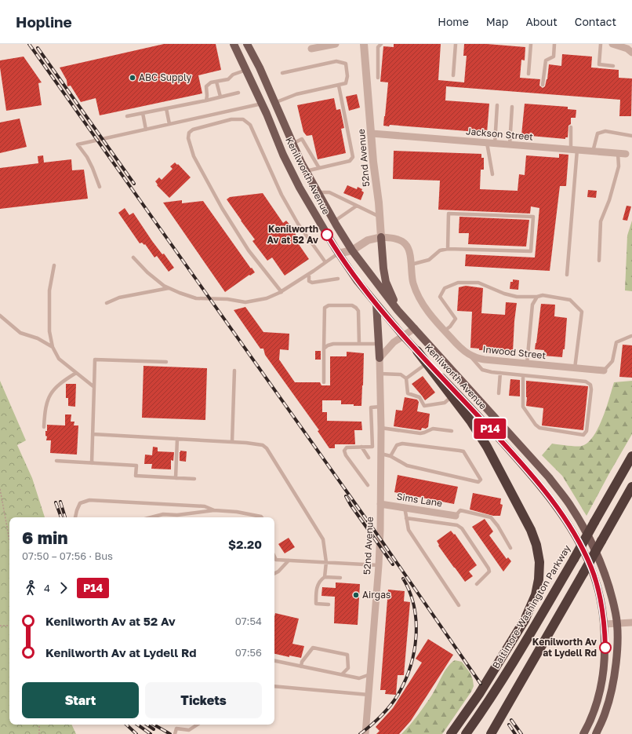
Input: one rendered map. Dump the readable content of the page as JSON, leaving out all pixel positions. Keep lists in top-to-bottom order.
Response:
{
  "streets": {
    "highway": ["Baltimore-Washington Parkway"],
    "main road": ["Kenilworth Avenue"],
    "street": [
      "Jackson Street",
      "52nd Avenue",
      "Inwood Street",
      "Sims Lane"
    ]
  },
  "crossings": [
    ["Jackson Street", "52nd Avenue"],
    ["52nd Avenue", "Inwood Street"],
    ["52nd Avenue", "Sims Lane"]
  ],
  "places": [
    "ABC Supply",
    "Kenilworth Av at 52 Av",
    "Airgas",
    "Kenilworth Av at Lydell Rd"
  ],
  "lines": ["bus line P14"],
  "page": {
    "header": "Hopline",
    "nav": [
      "Home",
      "Map",
      "About",
      "Contact"
    ],
    "on_map": "P14",
    "heading": ["6 min", "07:50 – 07:56 · Bus", "$2.20"],
    "legs": ["4", "P14"],
    "list": [
      {
        "name": "Kenilworth Av at 52 Av",
        "value": "07:54"
      },
      {
        "name": "Kenilworth Av at Lydell Rd",
        "value": "07:56"
      }
    ],
    "buttons": ["Start", "Tickets"]
  }
}
